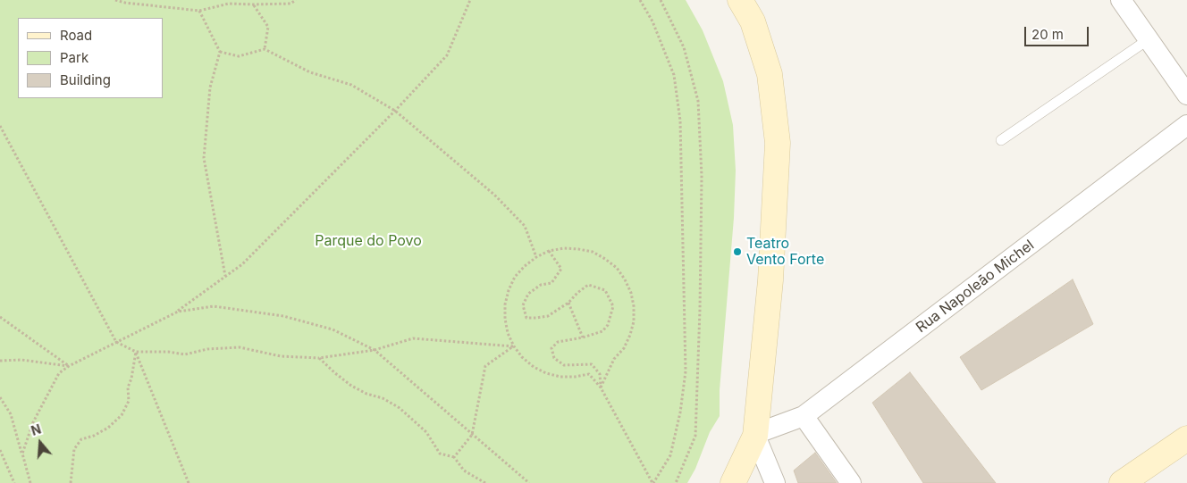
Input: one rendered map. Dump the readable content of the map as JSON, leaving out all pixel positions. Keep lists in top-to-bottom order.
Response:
{
  "streets": {
    "street": ["Rua Napoleão Michel"]
  },
  "parks": ["Parque do Povo"],
  "places": ["Teatro Vento Forte"],
  "legend": ["Road", "Park", "Building"],
  "scale_bar": "20 m",
  "north": "top"
}
